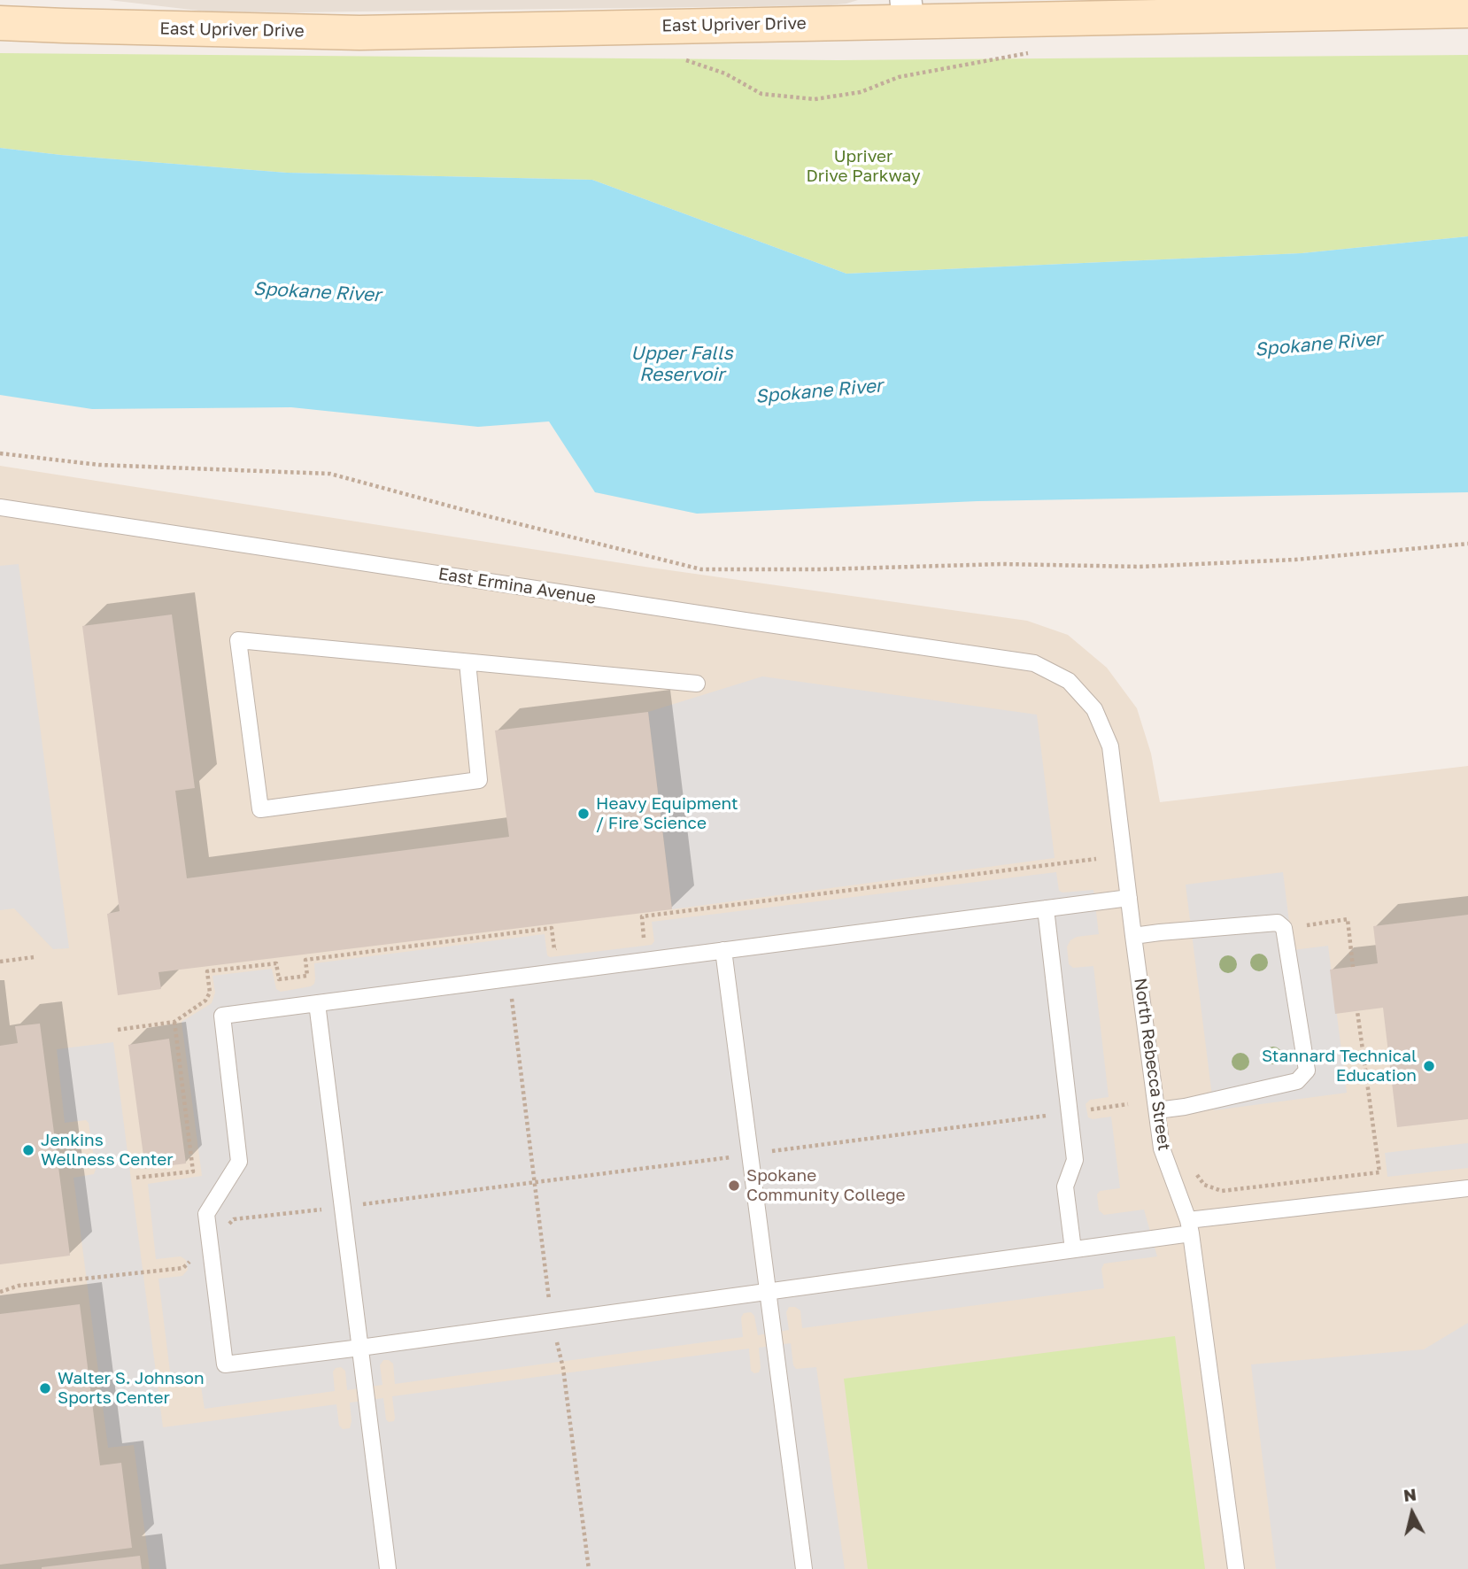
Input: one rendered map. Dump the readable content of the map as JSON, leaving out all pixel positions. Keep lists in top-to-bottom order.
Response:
{
  "streets": {
    "street": ["East Upriver Drive"],
    "lane": ["East Ermina Avenue", "North Rebecca Street"]
  },
  "crossings": [
    ["East Ermina Avenue", "North Rebecca Street"]
  ],
  "water": ["Spokane River", "Upper Falls Reservoir"],
  "parks": ["Upriver Drive Parkway"],
  "places": [
    "Heavy Equipment / Fire Science",
    "Stannard Technical Education",
    "Jenkins Wellness Center",
    "Spokane Community College",
    "Walter S. Johnson Sports Center"
  ],
  "north": "top"
}
